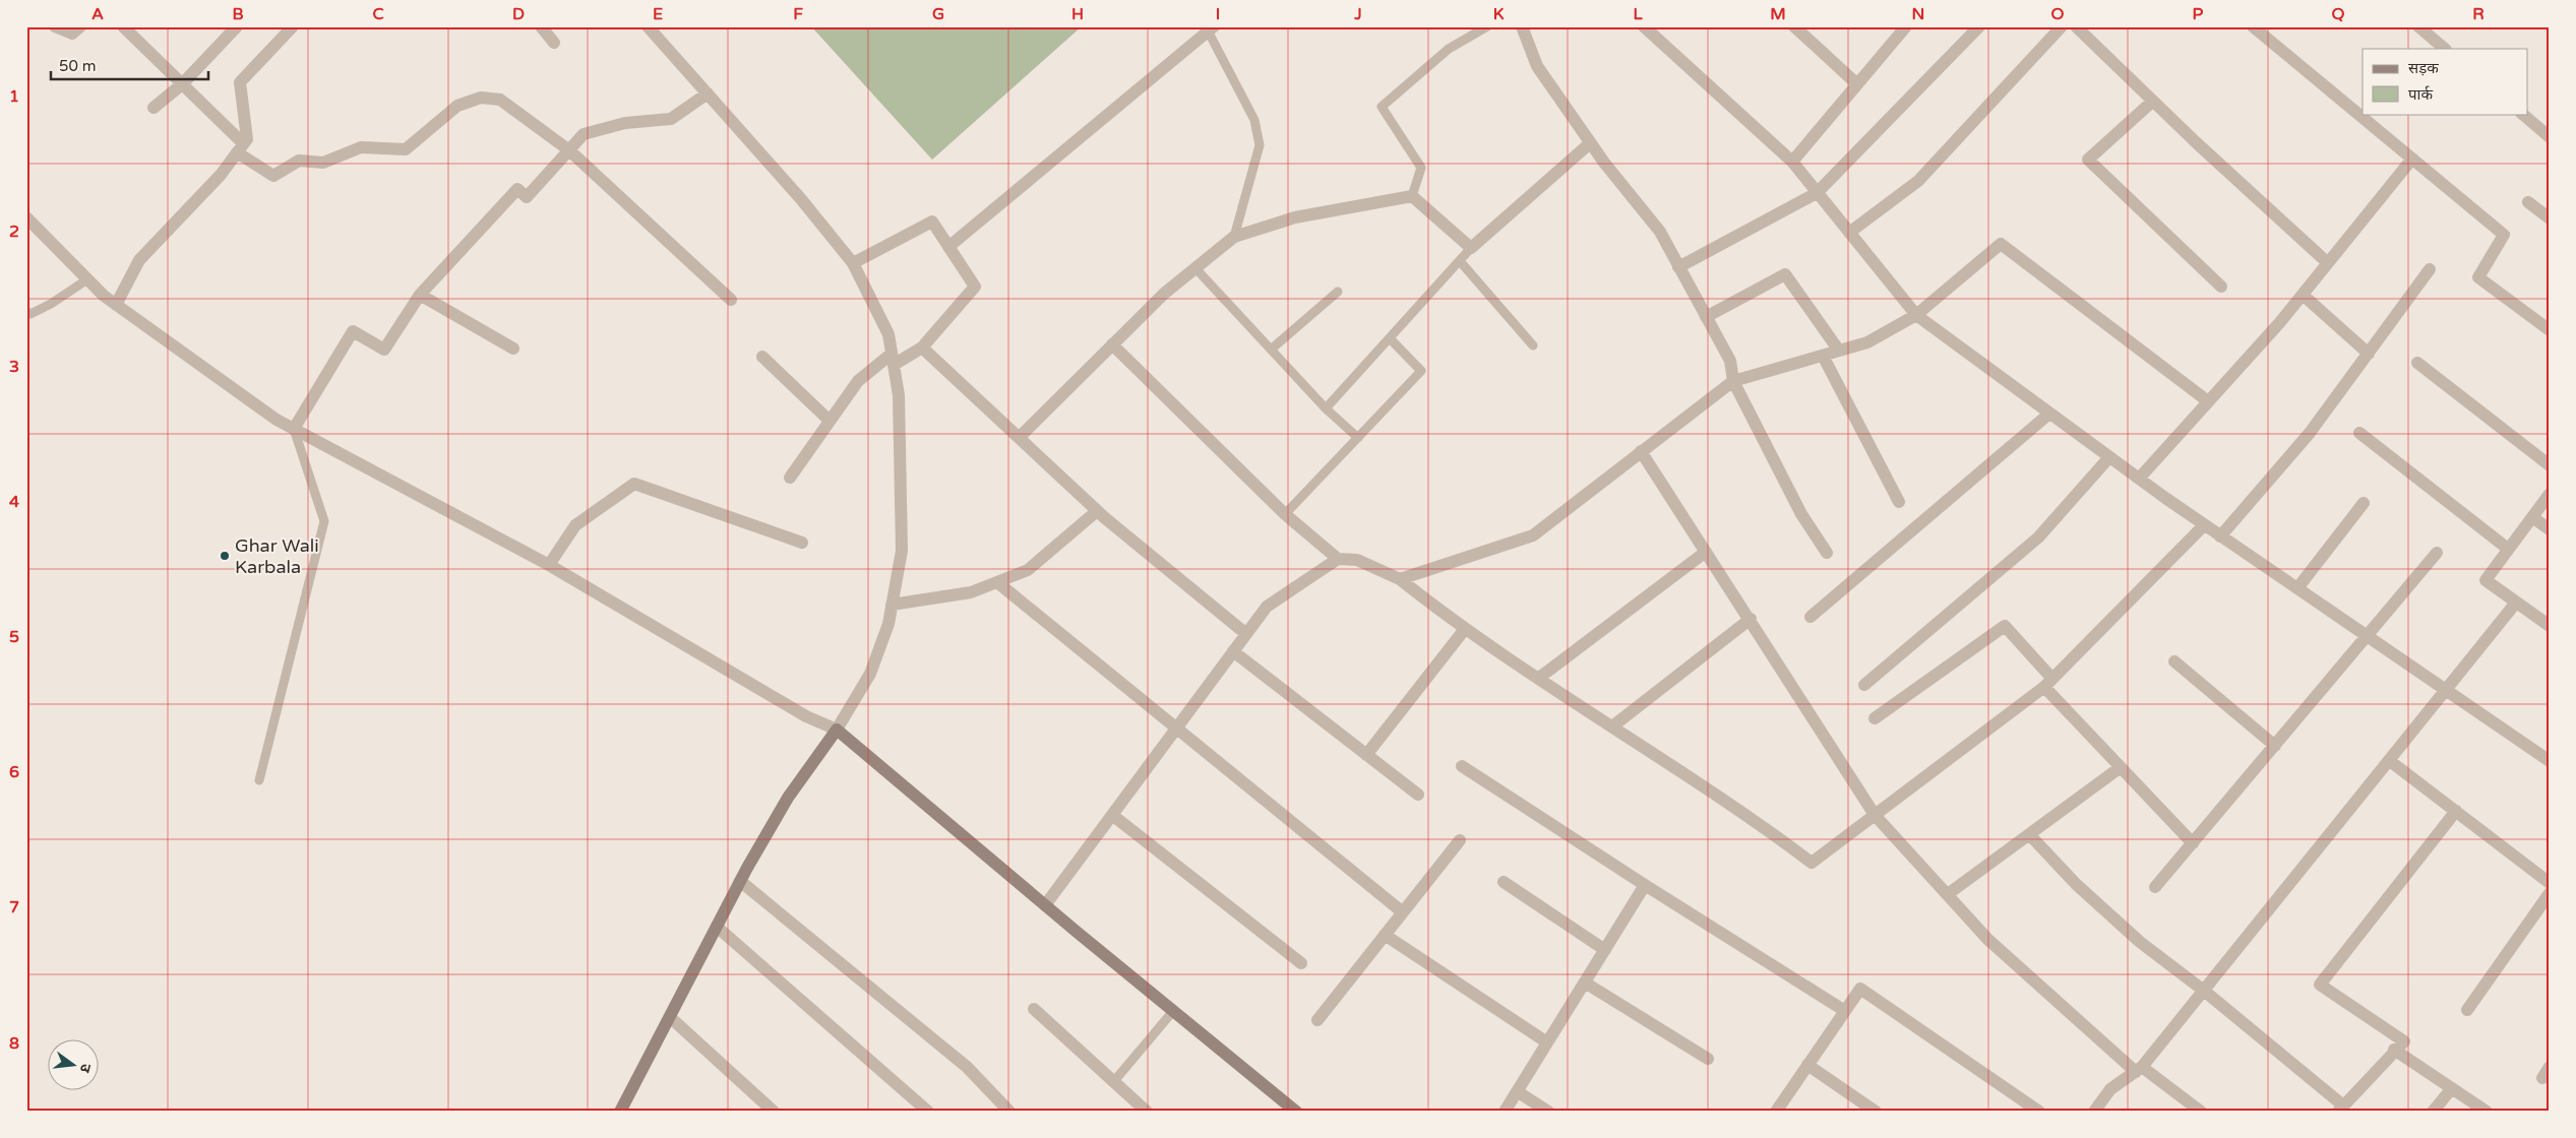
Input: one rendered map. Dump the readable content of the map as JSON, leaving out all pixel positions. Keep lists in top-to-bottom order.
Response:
{
  "places": ["Ghar Wali Karbala"],
  "legend": ["सड़क", "पार्क"],
  "scale_bar": "50 m",
  "north": "right",
  "grid": {
    "columns": [
      "A",
      "B",
      "C",
      "D",
      "E",
      "F",
      "G",
      "H",
      "I",
      "J",
      "K",
      "L",
      "M",
      "N",
      "O",
      "P",
      "Q",
      "R"
    ],
    "rows": [
      "1",
      "2",
      "3",
      "4",
      "5",
      "6",
      "7",
      "8"
    ]
  }
}
